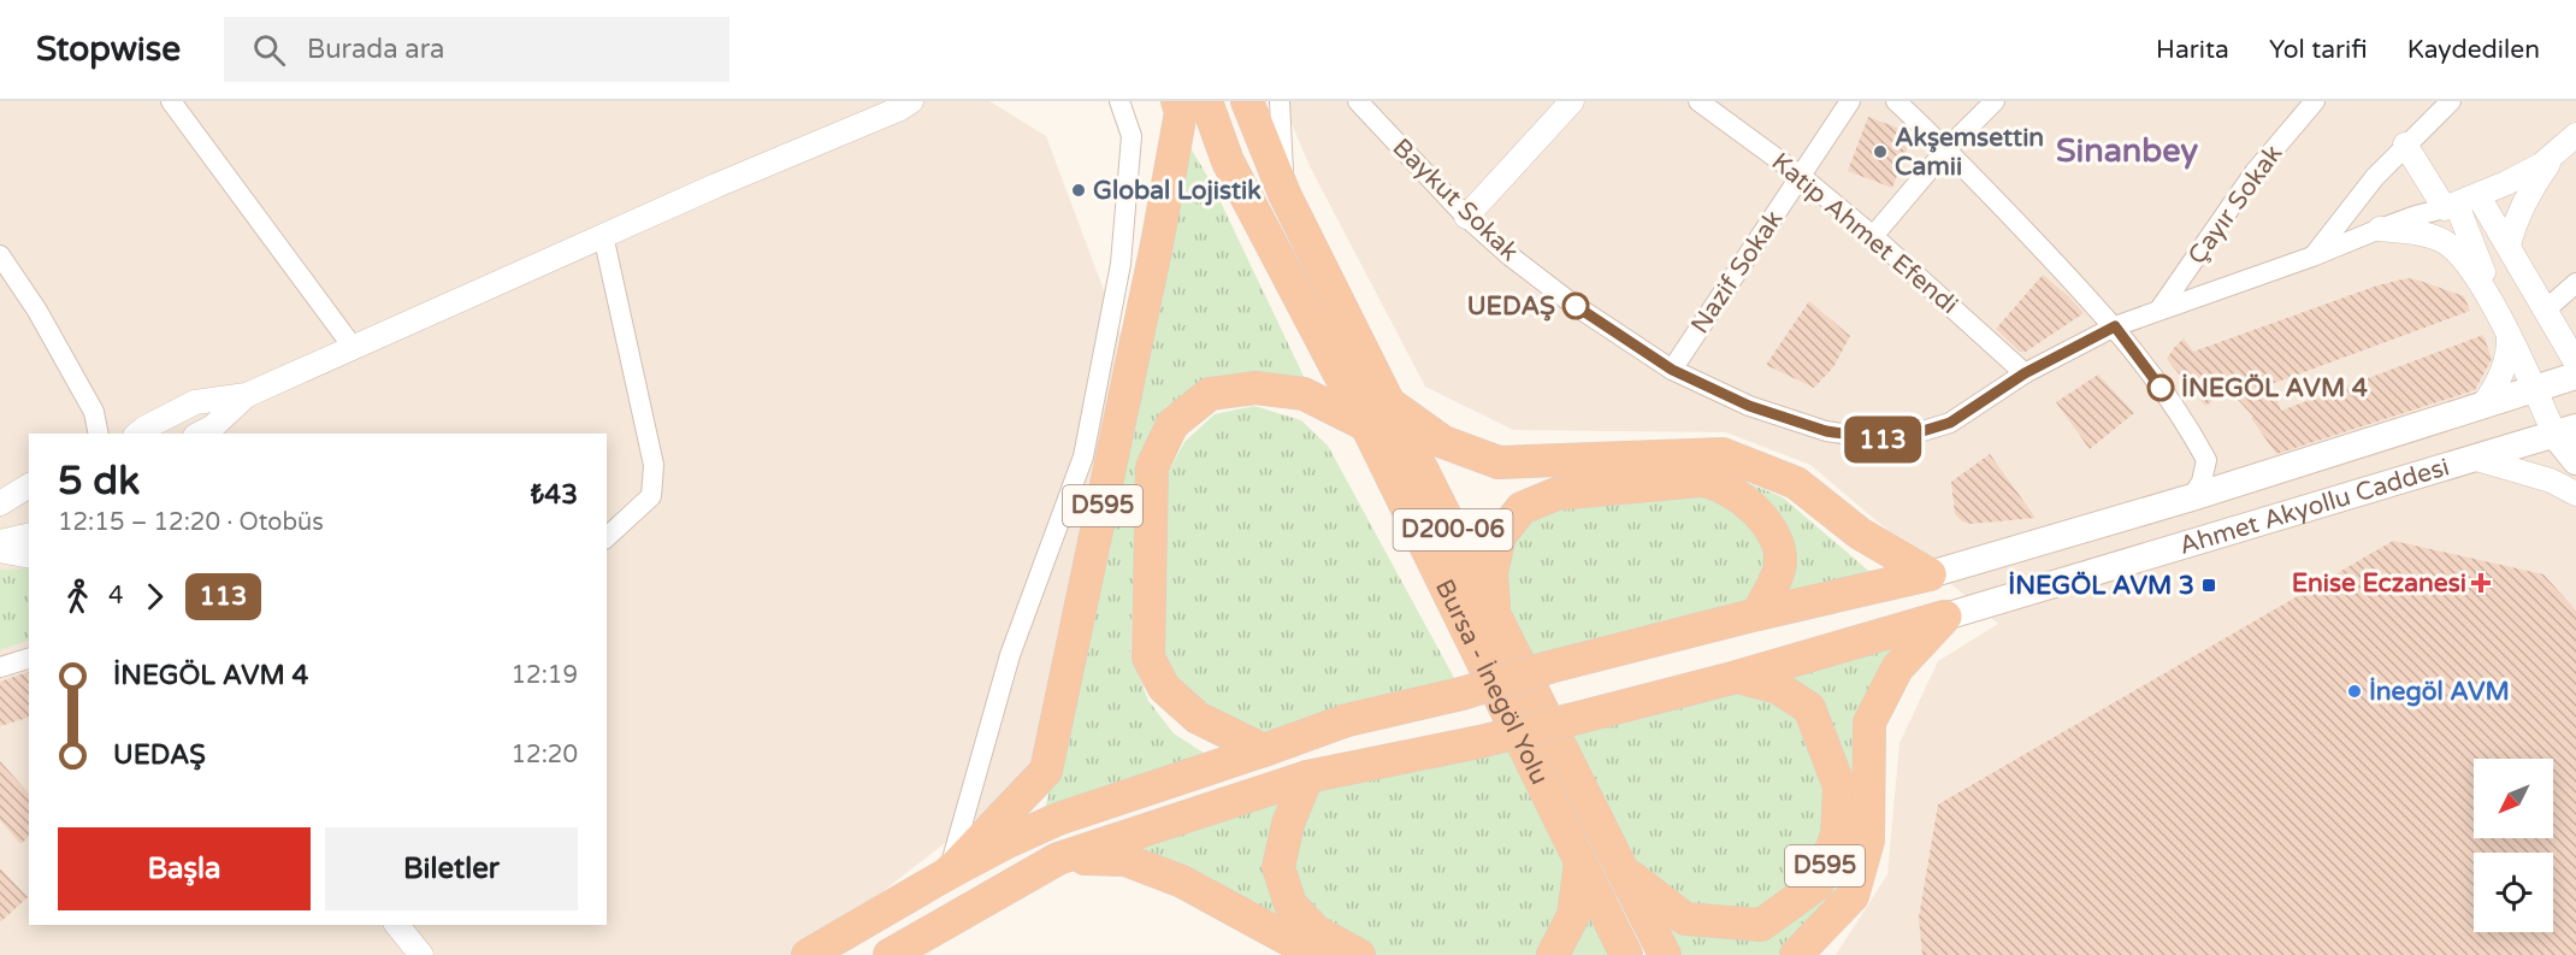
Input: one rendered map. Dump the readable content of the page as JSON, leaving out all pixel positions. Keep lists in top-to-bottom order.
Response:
{
  "streets": {
    "highway": ["D595", "D200-06", "Bursa - İnegöl Yolu"],
    "main road": ["Ahmet Akyollu Caddesi"],
    "street": [
      "Baykut Sokak",
      "Çayır Sokak",
      "Katip Ahmet Efendi",
      "Nazif Sokak"
    ]
  },
  "crossings": [
    ["Baykut Sokak", "Çayır Sokak"],
    ["Baykut Sokak", "Katip Ahmet Efendi"],
    ["Baykut Sokak", "Nazif Sokak"],
    ["Katip Ahmet Efendi", "Nazif Sokak"],
    ["D595", "Bursa - İnegöl Yolu"]
  ],
  "districts": ["Sinanbey"],
  "places": {
    "other": [
      "Akşemsettin Camii",
      "Global Lojistik",
      "UEDAŞ",
      "İNEGÖL AVM 4",
      "İnegöl AVM"
    ],
    "health": ["Enise Eczanesi"],
    "transit": ["İNEGÖL AVM 3"]
  },
  "lines": ["bus line 113"],
  "north": "bottom left",
  "page": {
    "header": "Stopwise",
    "search": "Burada ara",
    "nav": ["Harita", "Yol tarifi", "Kaydedilen"],
    "on_map": "113",
    "heading": ["5 dk", "12:15 – 12:20 · Otobüs", "₺43"],
    "legs": ["4", "113"],
    "list": [
      {
        "name": "İNEGÖL AVM 4",
        "value": "12:19"
      },
      {
        "name": "UEDAŞ",
        "value": "12:20"
      }
    ],
    "buttons": ["Başla", "Biletler"]
  }
}
